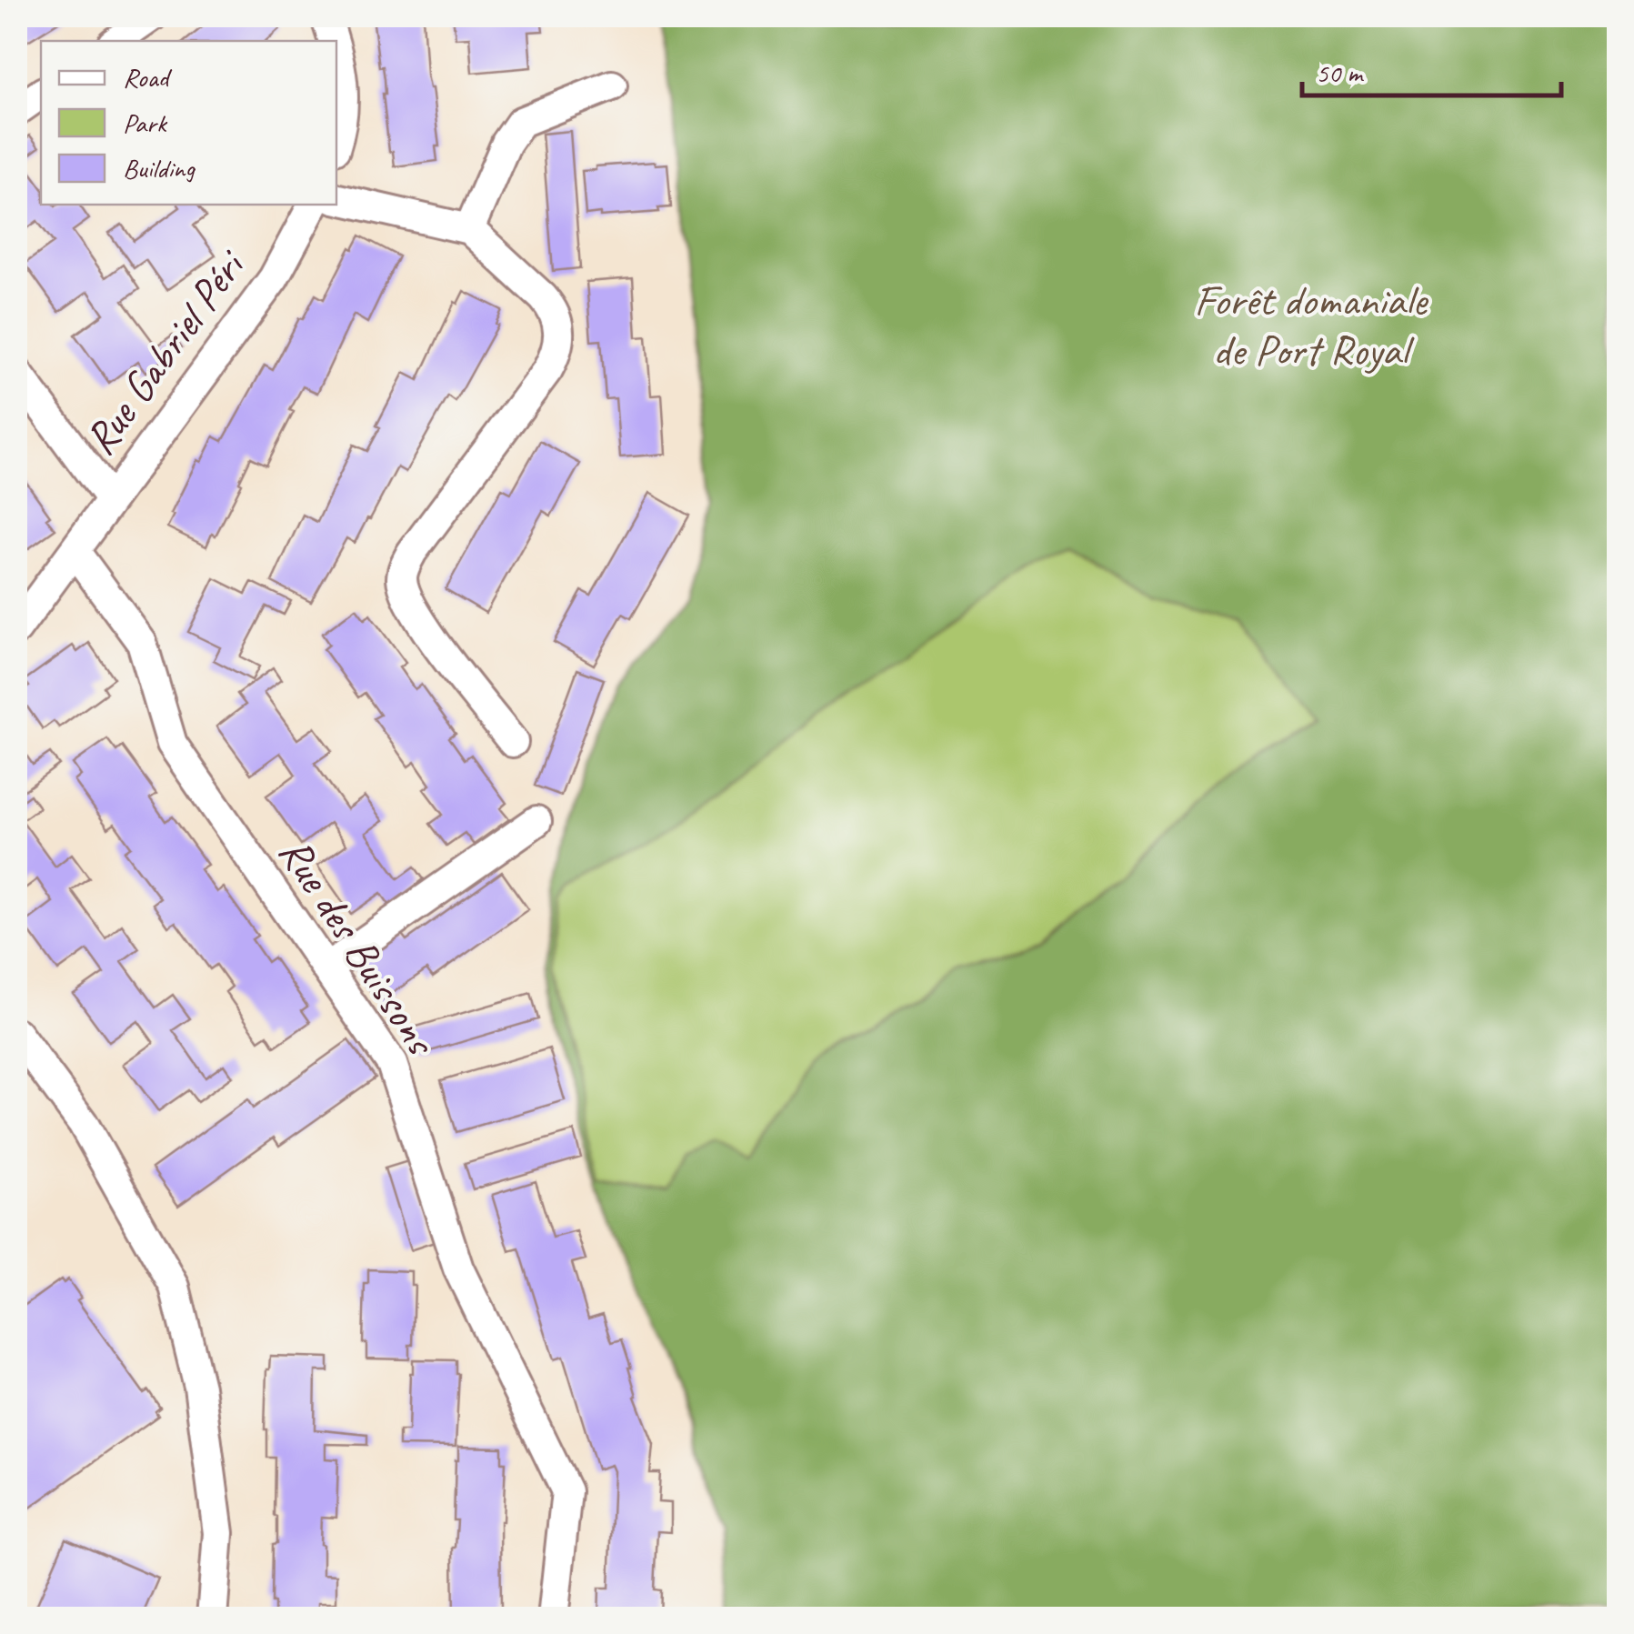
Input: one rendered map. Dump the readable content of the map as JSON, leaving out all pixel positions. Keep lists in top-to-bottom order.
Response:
{
  "streets": {
    "street": ["Rue Gabriel Péri", "Rue des Buissons"]
  },
  "crossings": [
    ["Rue Gabriel Péri", "Rue des Buissons"]
  ],
  "parks": ["Forêt domaniale de Port Royal"],
  "legend": ["Road", "Park", "Building"],
  "scale_bar": "50 m"
}
